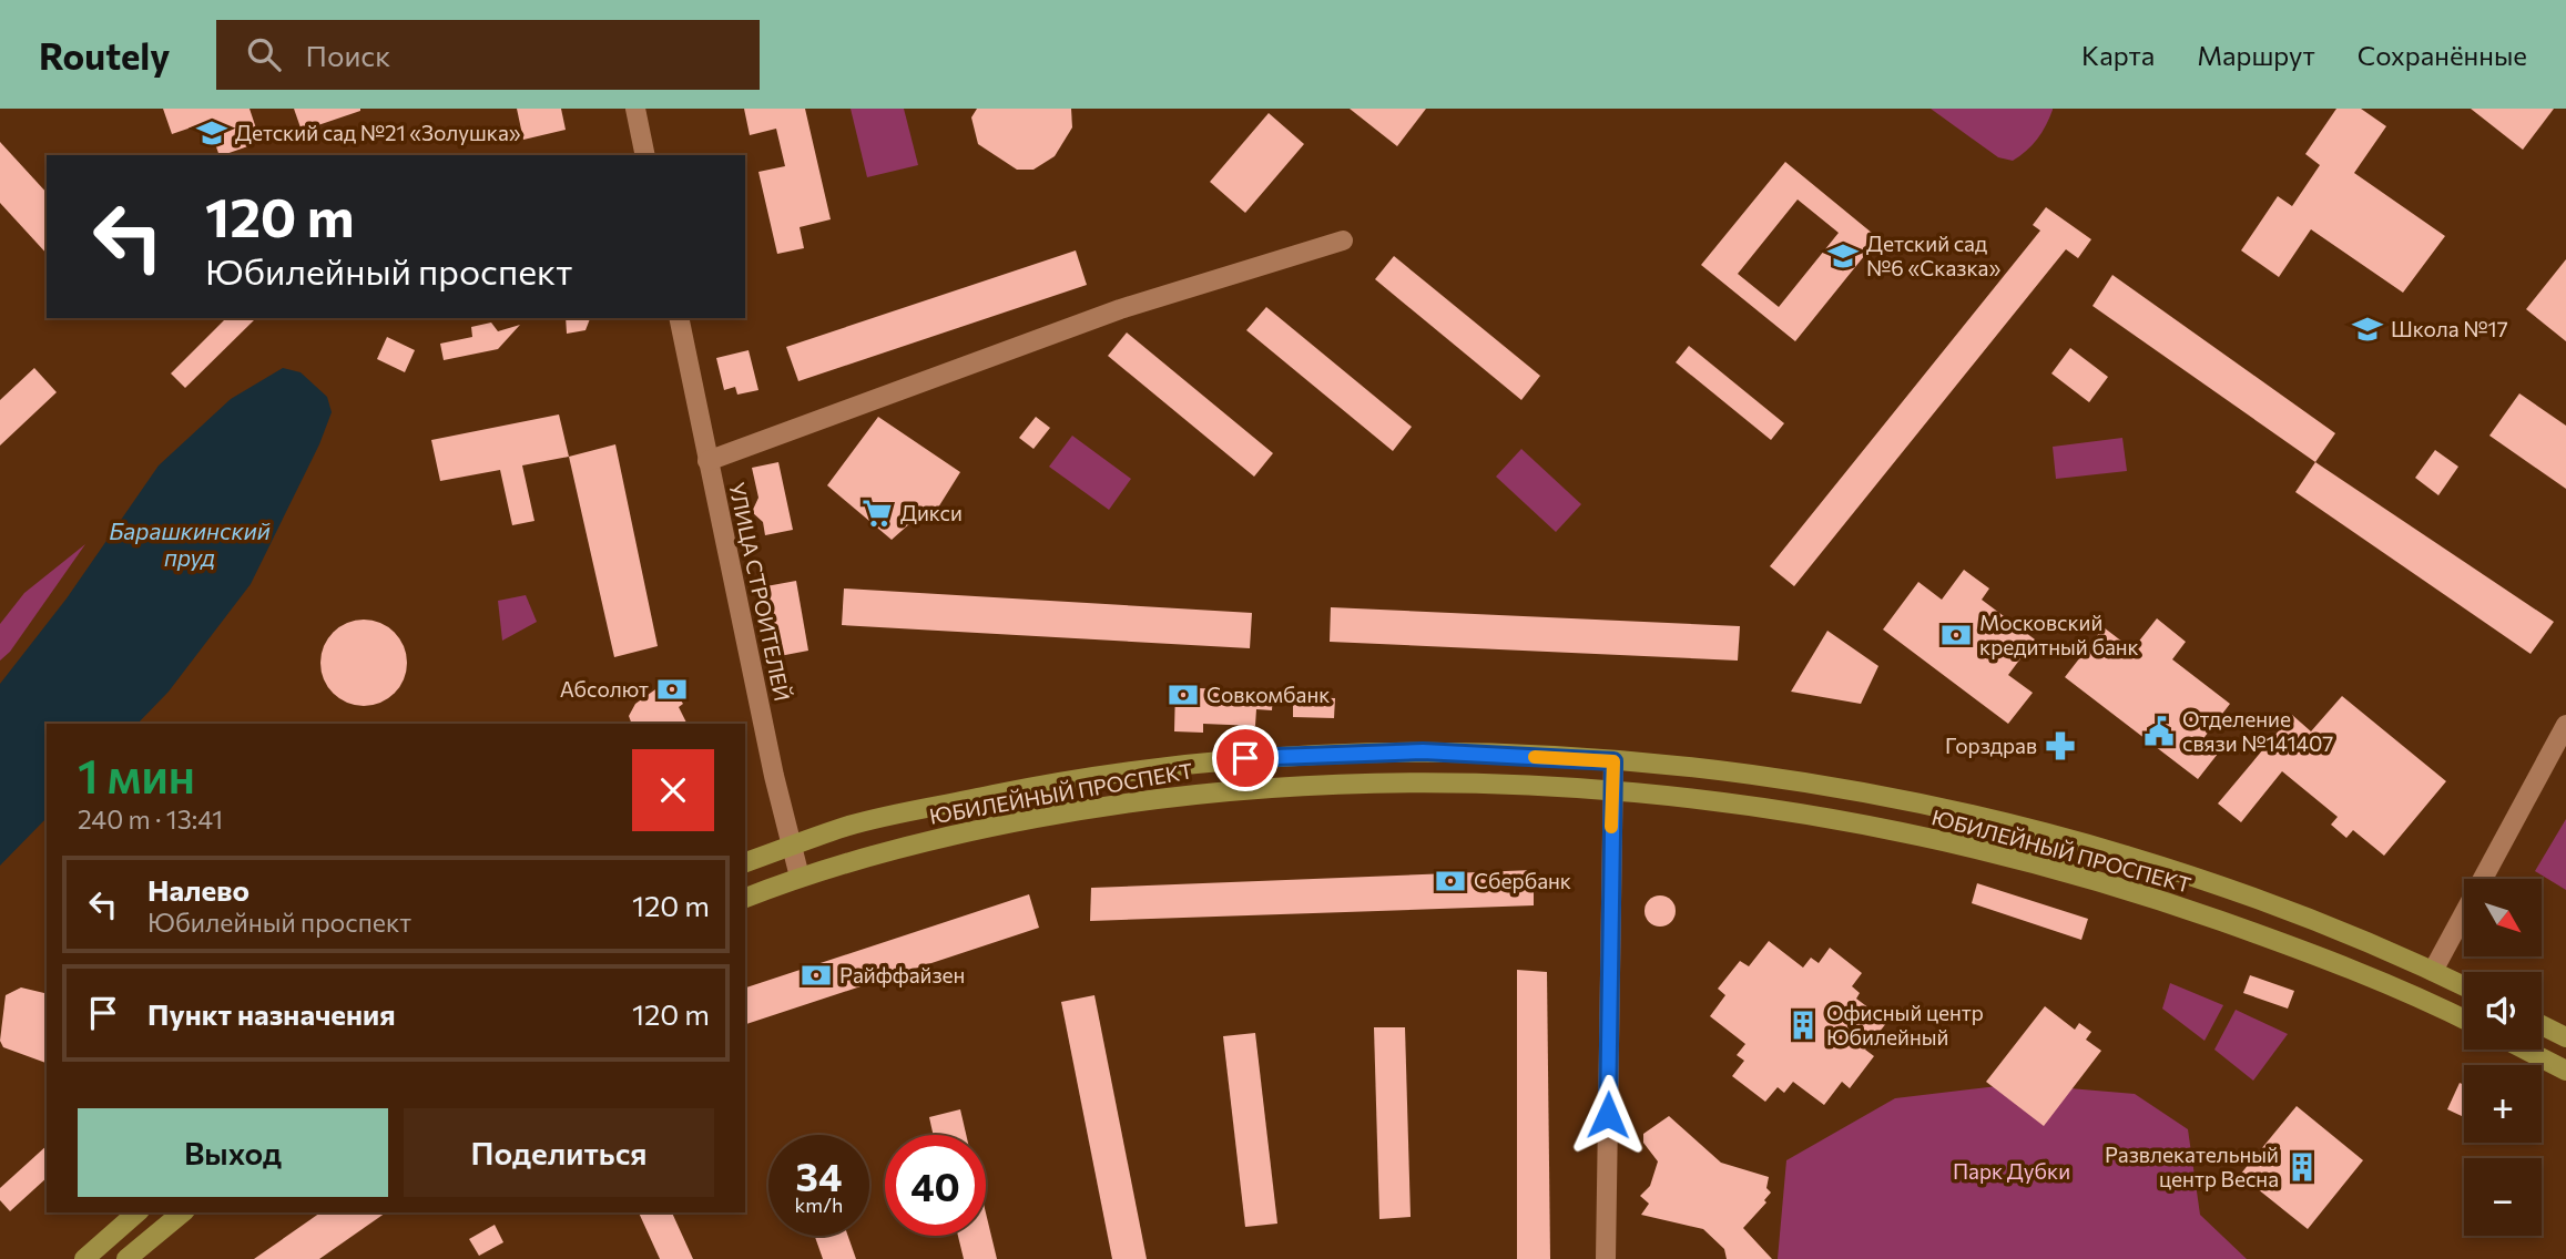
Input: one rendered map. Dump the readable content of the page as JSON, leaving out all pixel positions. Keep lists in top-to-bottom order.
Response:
{
  "streets": {
    "main road": ["ЮБИЛЕЙНЫЙ ПРОСПЕКТ"],
    "street": ["УЛИЦА СТРОИТЕЛЕЙ"]
  },
  "crossings": [
    ["УЛИЦА СТРОИТЕЛЕЙ", "ЮБИЛЕЙНЫЙ ПРОСПЕКТ"]
  ],
  "water": ["Барашкинский пруд"],
  "parks": ["Парк Дубки"],
  "places": {
    "school or university": ["Детский сад №21 «Золушка»", "Детский сад №6 «Сказка»", "Школа №17"],
    "supermarket": ["Дикси"],
    "bank": [
      "Московский кредитный банк",
      "Абсолют",
      "Совкомбанк",
      "Сбербанк",
      "Райффайзен"
    ],
    "public building": ["Отделение связи №141407"],
    "pharmacy": ["Горздрав"],
    "building": ["Офисный центр Юбилейный", "Развлекательный центр Весна"]
  },
  "north": "bottom right",
  "page": {
    "header": "Routely",
    "search": "Поиск",
    "nav": ["Карта", "Маршрут", "Сохранённые"],
    "turn": ["120 m", "Юбилейный проспект"],
    "heading": ["1 мин", "240 m · 13:41"],
    "list": [
      {
        "name": "Налево",
        "note": "Юбилейный проспект",
        "value": "120 m"
      },
      {
        "name": "Пункт назначения",
        "value": "120 m"
      }
    ],
    "map_buttons": ["+", "−"],
    "buttons": ["Выход", "Поделиться"],
    "speed": "34 km/h",
    "limit": "40"
  }
}
